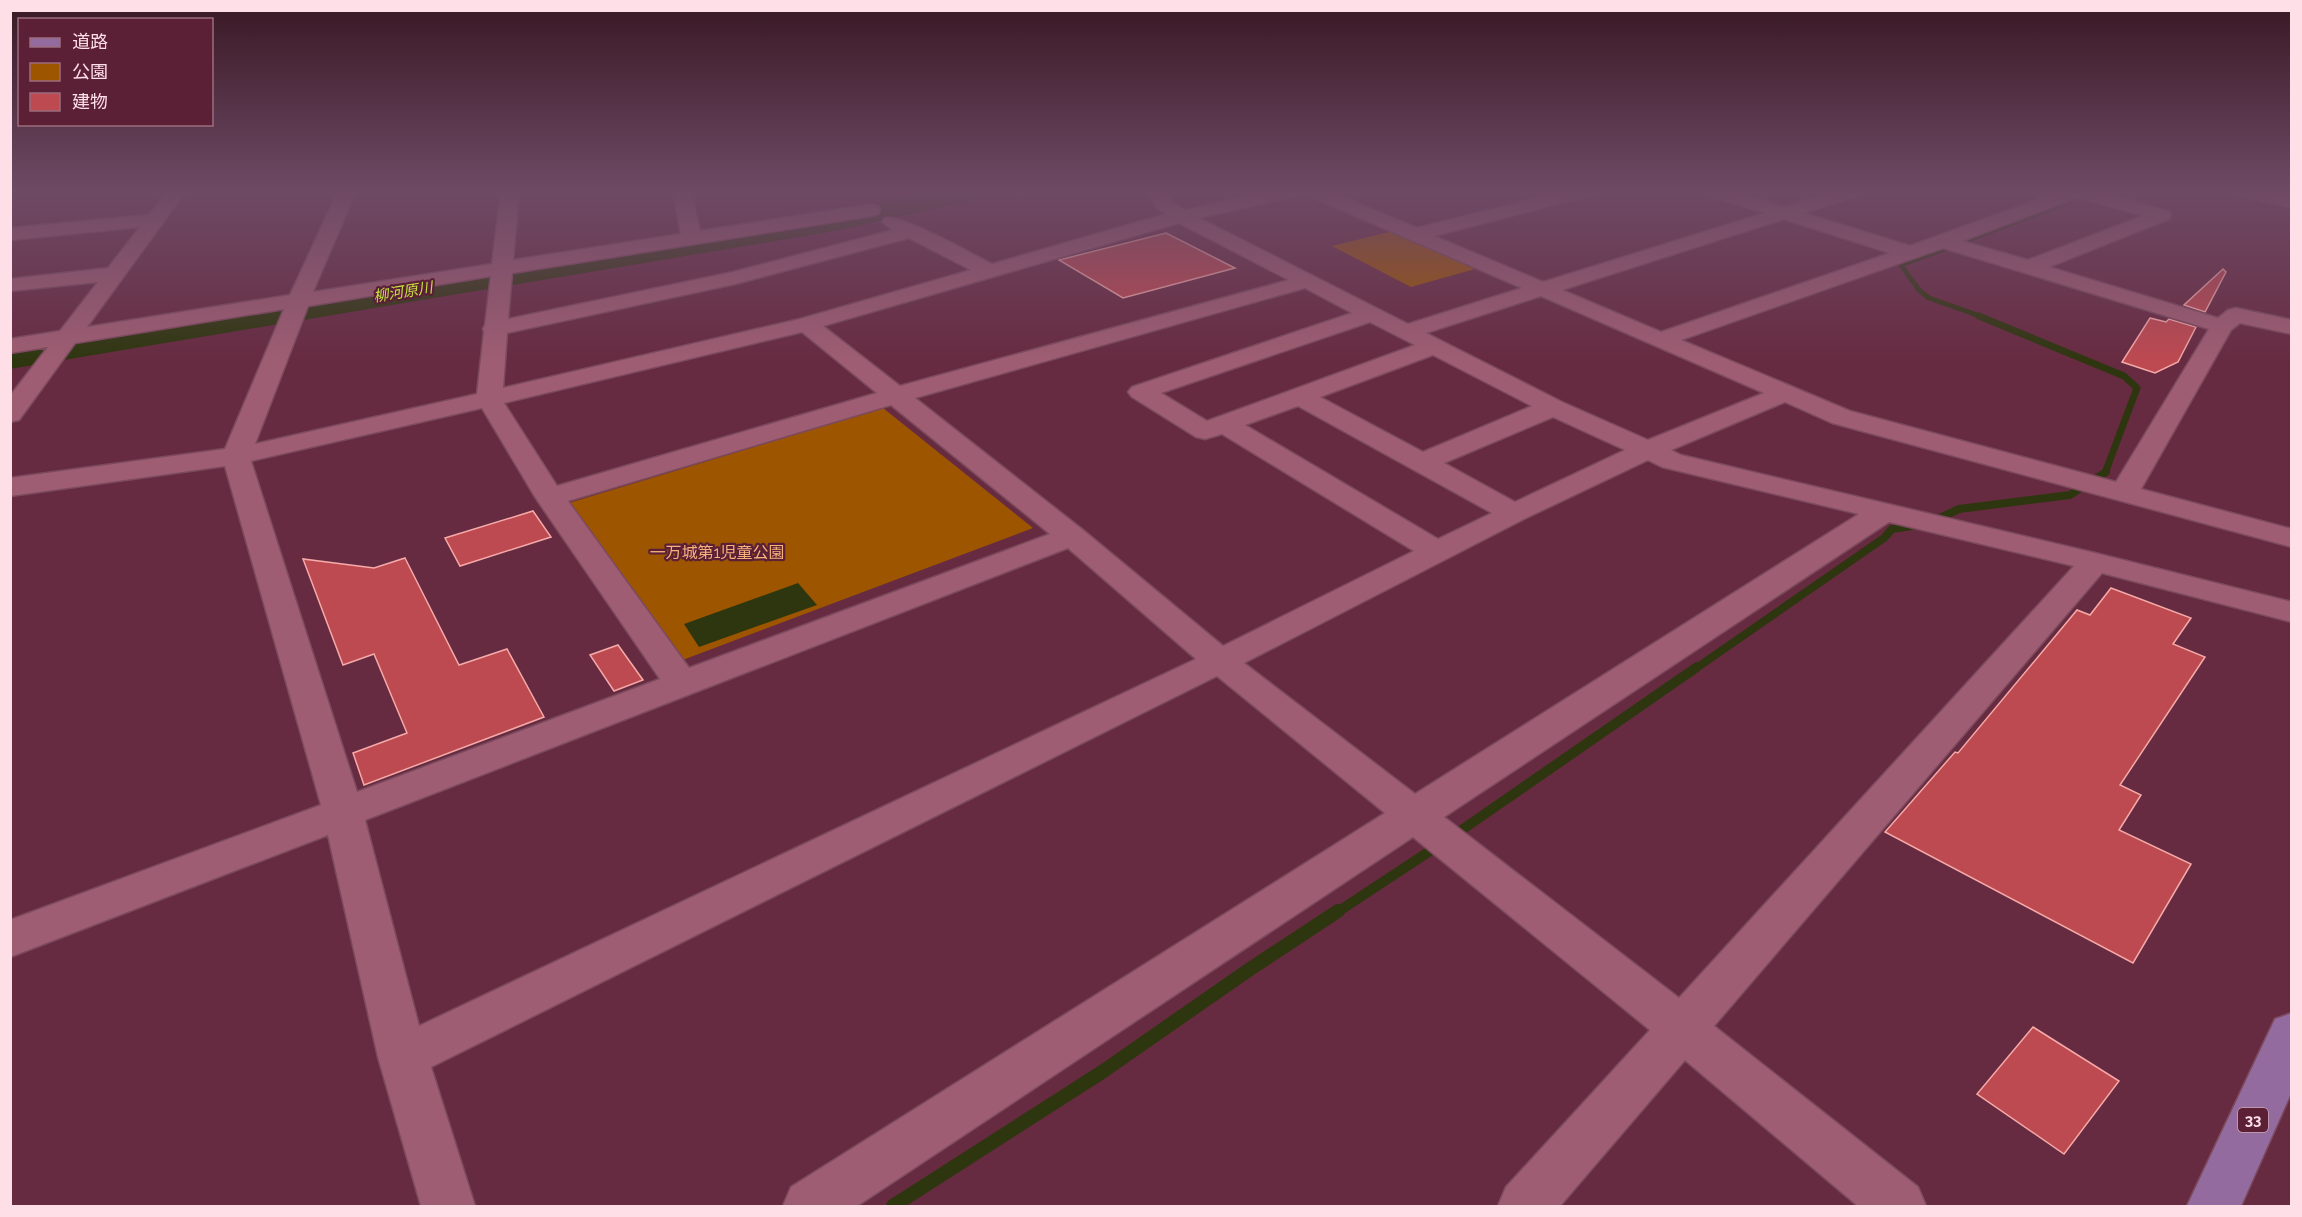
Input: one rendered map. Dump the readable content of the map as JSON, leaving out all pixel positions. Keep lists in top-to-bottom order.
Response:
{
  "streets": {
    "main road": ["33"]
  },
  "water": ["柳河原川"],
  "parks": ["一万城第1児童公園"],
  "legend": ["道路", "公園", "建物"]
}
